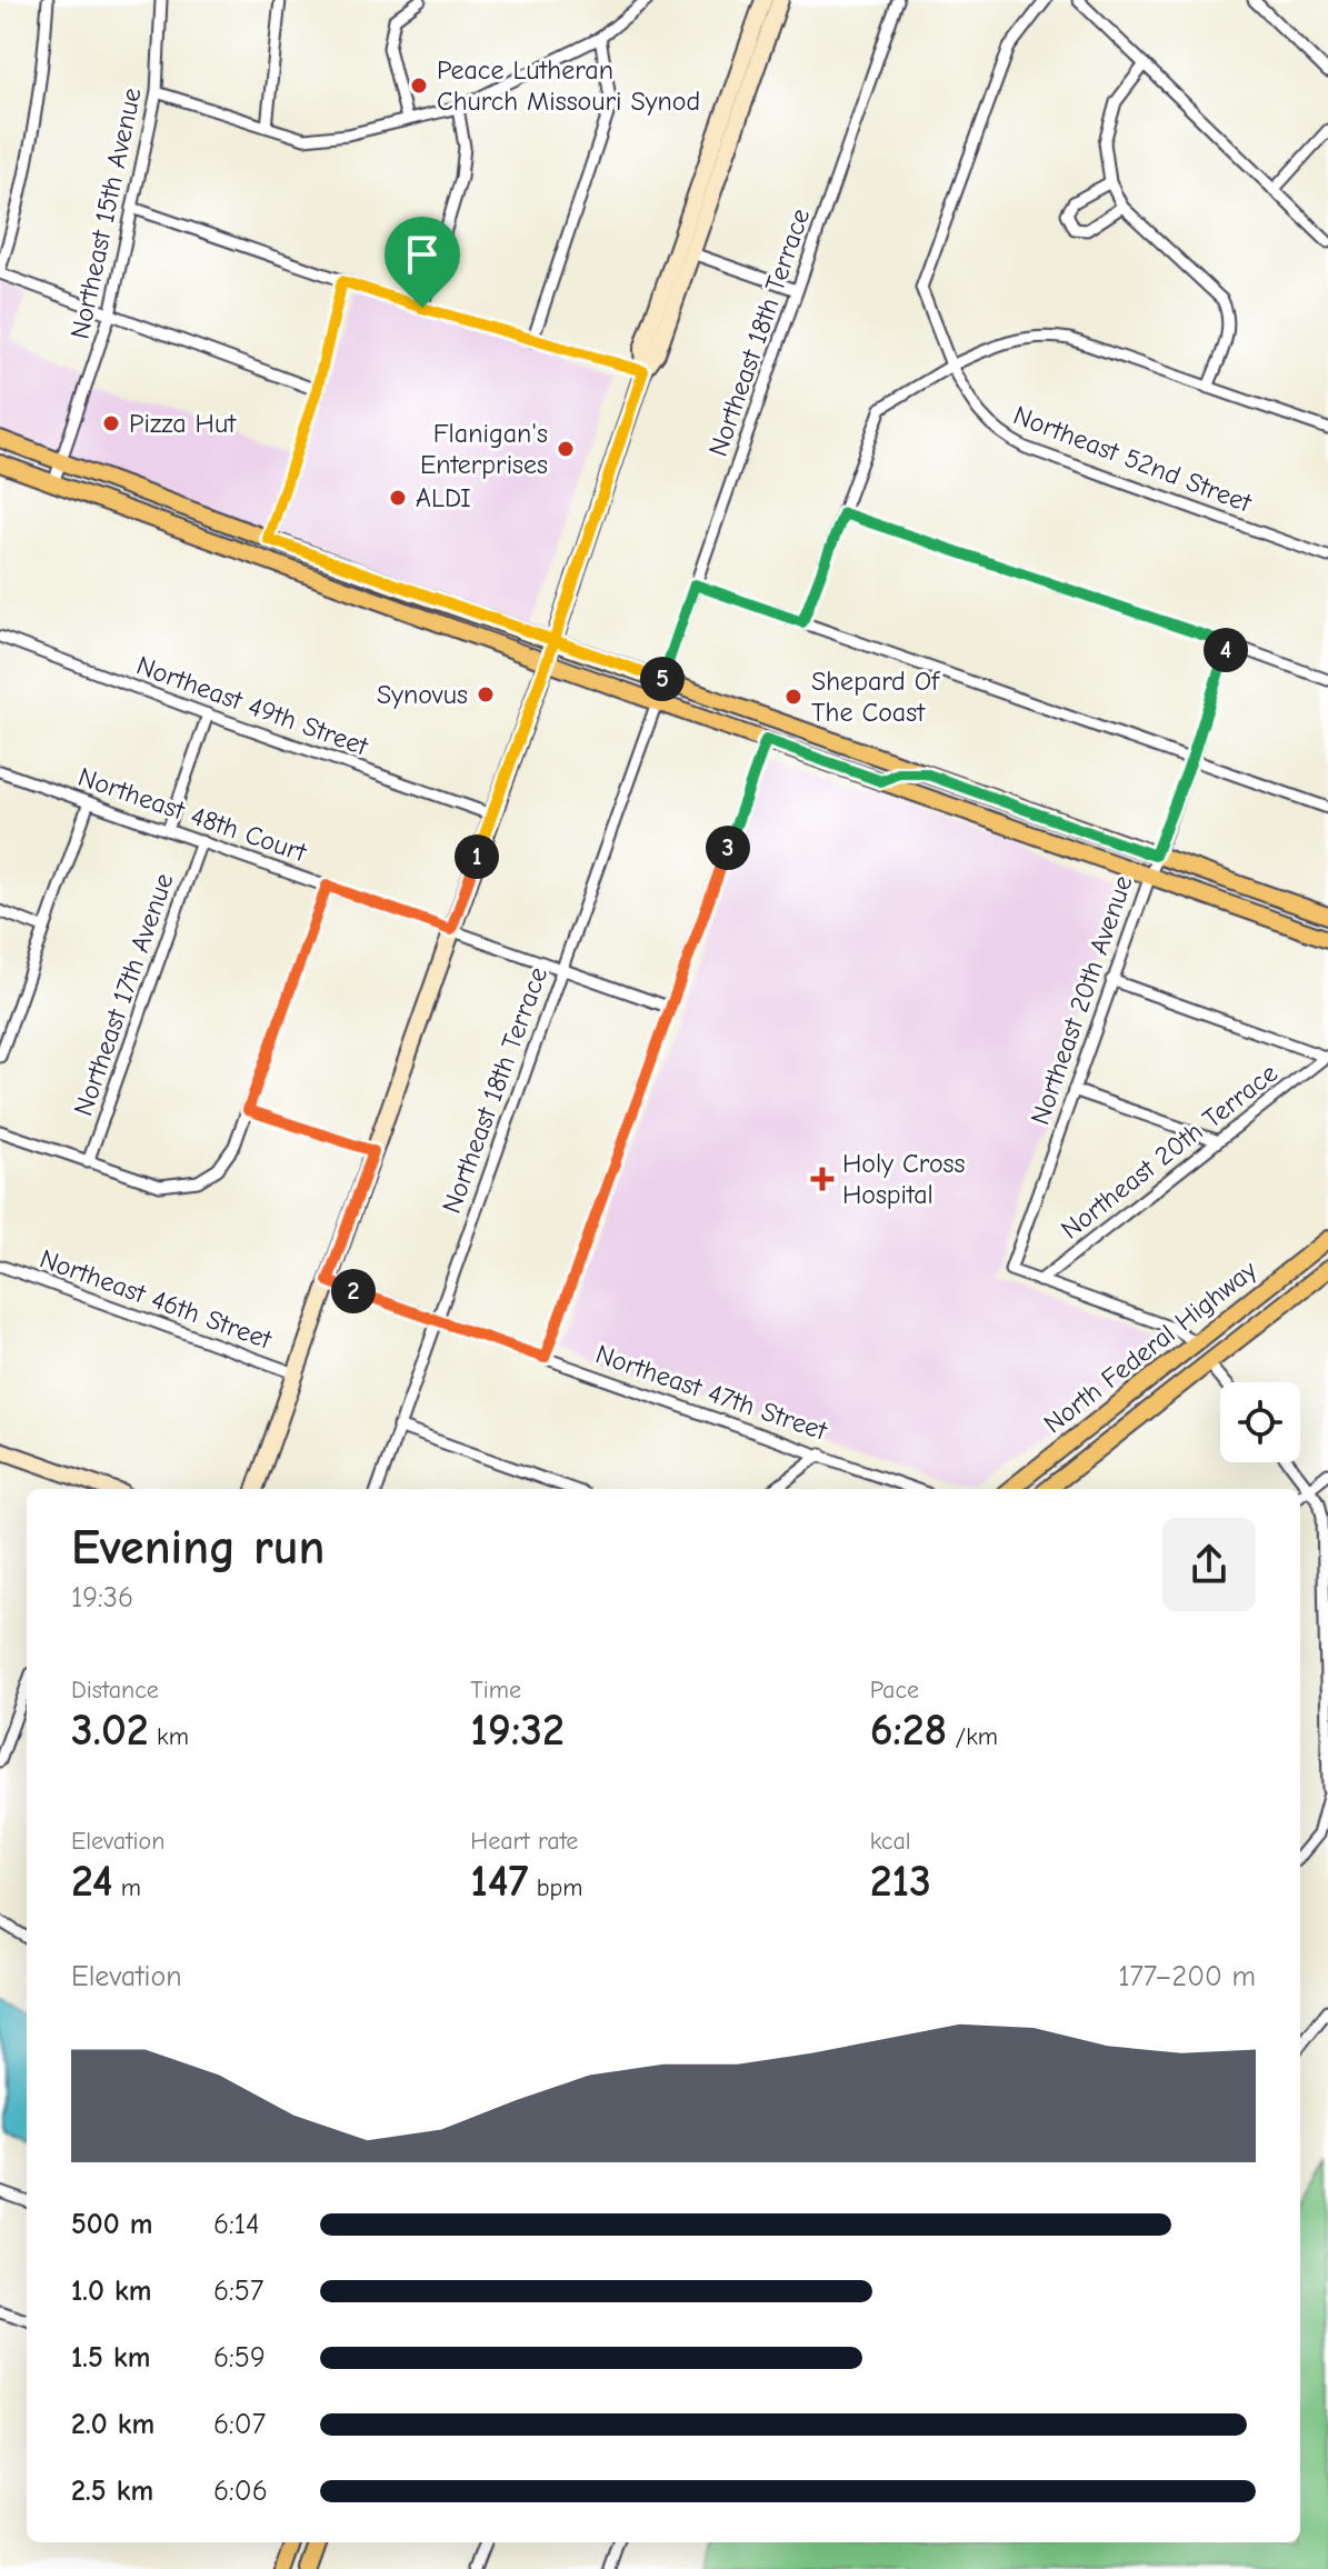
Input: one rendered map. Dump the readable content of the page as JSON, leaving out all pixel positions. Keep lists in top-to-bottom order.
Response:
{
  "streets": {
    "main road": ["North Federal Highway"],
    "street": [
      "Northeast 15th Avenue",
      "Northeast 18th Terrace",
      "Northeast 52nd Street",
      "Northeast 49th Street",
      "Northeast 48th Court",
      "Northeast 17th Avenue",
      "Northeast 20th Avenue",
      "Northeast 20th Terrace",
      "Northeast 46th Street",
      "Northeast 47th Street"
    ]
  },
  "crossings": [
    ["Northeast 18th Terrace", "Northeast 48th Court"],
    ["Northeast 18th Terrace", "Northeast 47th Street"],
    ["Northeast 48th Court", "Northeast 17th Avenue"],
    ["Northeast 20th Avenue", "Northeast 20th Terrace"]
  ],
  "places": {
    "other": [
      "Peace Lutheran Church Missouri Synod",
      "Pizza Hut",
      "Flanigan's Enterprises",
      "ALDI",
      "Synovus",
      "Shepard Of The Coast"
    ],
    "health": ["Holy Cross Hospital"]
  },
  "page": {
    "pins": [
      "4",
      "5",
      "3",
      "1",
      "2"
    ],
    "heading": ["Evening run", "19:36"],
    "stats": [
      ["Distance", "3.02 km"],
      ["Time", "19:32"],
      ["Pace", "6:28 /km"],
      ["Elevation", "24 m"],
      ["Heart rate", "147 bpm"],
      ["kcal", "213"]
    ],
    "chart": ["Elevation", "177–200 m"],
    "list": [
      {
        "name": "500 m",
        "note": "6:14"
      },
      {
        "name": "1.0 km",
        "note": "6:57"
      },
      {
        "name": "1.5 km",
        "note": "6:59"
      },
      {
        "name": "2.0 km",
        "note": "6:07"
      },
      {
        "name": "2.5 km",
        "note": "6:06"
      }
    ]
  }
}
